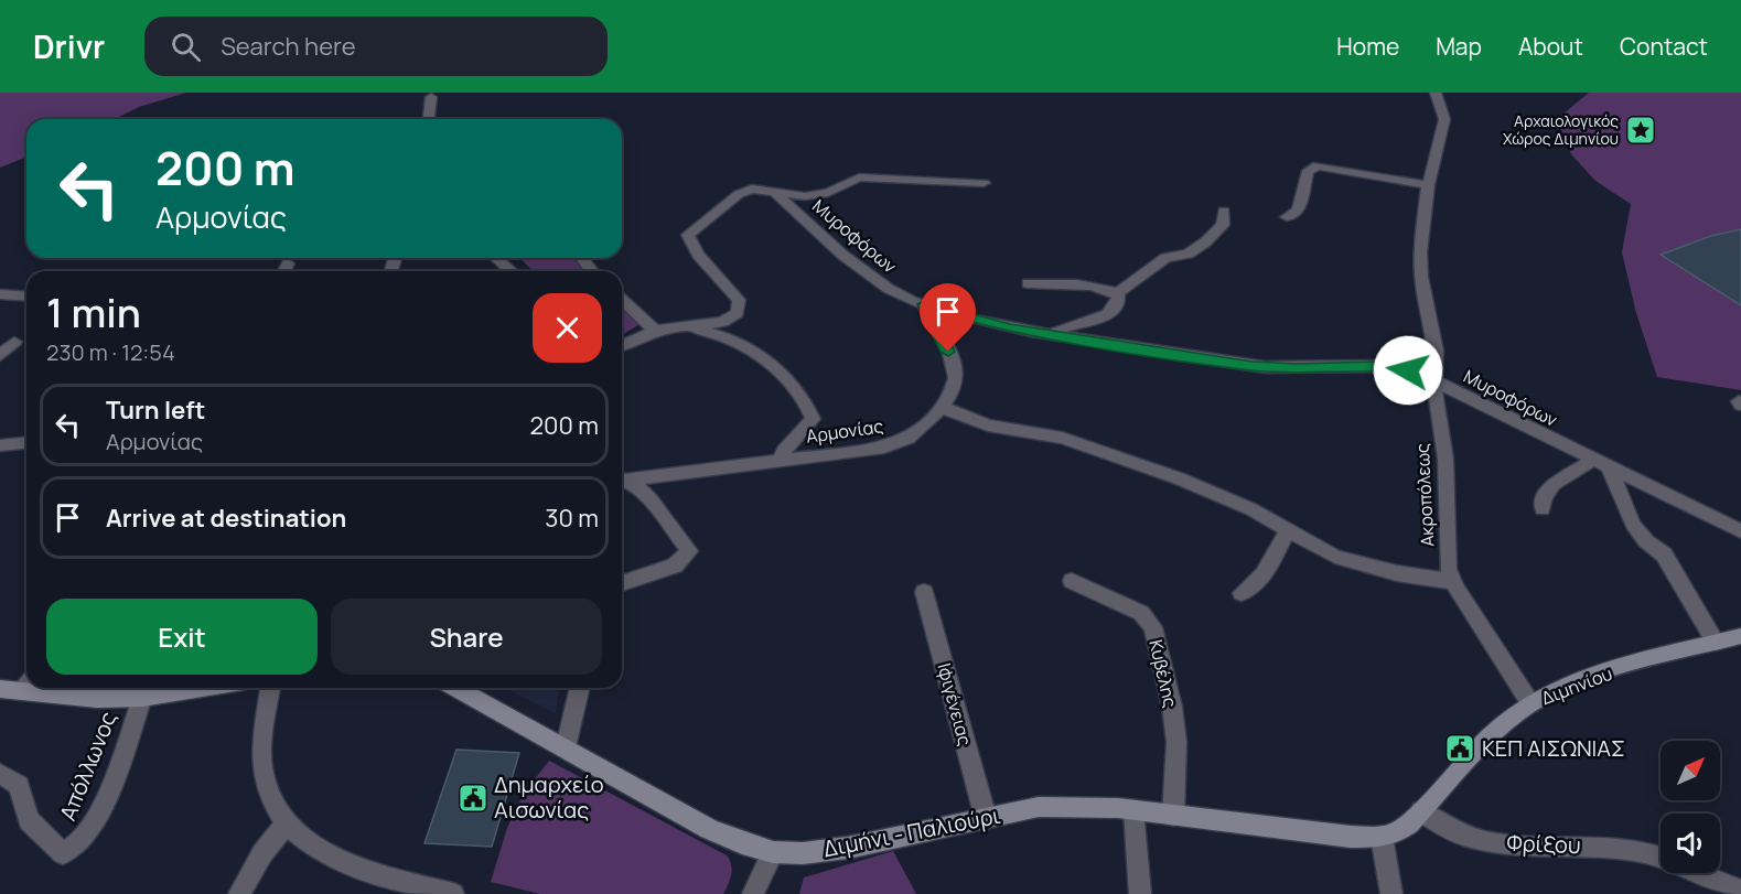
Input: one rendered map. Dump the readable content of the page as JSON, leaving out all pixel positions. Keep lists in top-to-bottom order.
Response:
{
  "streets": {
    "main road": ["Διμηνίου", "Διμήνι - Παλιούρι"],
    "street": [
      "Μυροφόρων",
      "Αρμονίας",
      "Ακροπόλεως",
      "Κυβέλης",
      "Ιφιγένειας",
      "Απόλλωνος",
      "Φρίξου"
    ]
  },
  "crossings": [
    ["Μυροφόρων", "Αρμονίας"],
    ["Μυροφόρων", "Ακροπόλεως"],
    ["Ακροπόλεως", "Διμηνίου"],
    ["Κυβέλης", "Διμήνι - Παλιούρι"],
    ["Διμηνίου", "Διμήνι - Παλιούρι"],
    ["Διμηνίου", "Φρίξου"],
    ["Ιφιγένειας", "Διμήνι - Παλιούρι"]
  ],
  "places": {
    "place": ["Αρχαιολογικός Χώρος Διμηνίου"],
    "public building": ["ΚΕΠ ΑΙΣΩΝΙΑΣ", "Δημαρχείο Αισωνίας"]
  },
  "north": "top right",
  "page": {
    "header": "Drivr",
    "search": "Search here",
    "nav": [
      "Home",
      "Map",
      "About",
      "Contact"
    ],
    "turn": ["200 m", "Αρμονίας"],
    "heading": ["1 min", "230 m · 12:54"],
    "list": [
      {
        "name": "Turn left",
        "note": "Αρμονίας",
        "value": "200 m"
      },
      {
        "name": "Arrive at destination",
        "value": "30 m"
      }
    ],
    "buttons": ["Exit", "Share"]
  }
}
